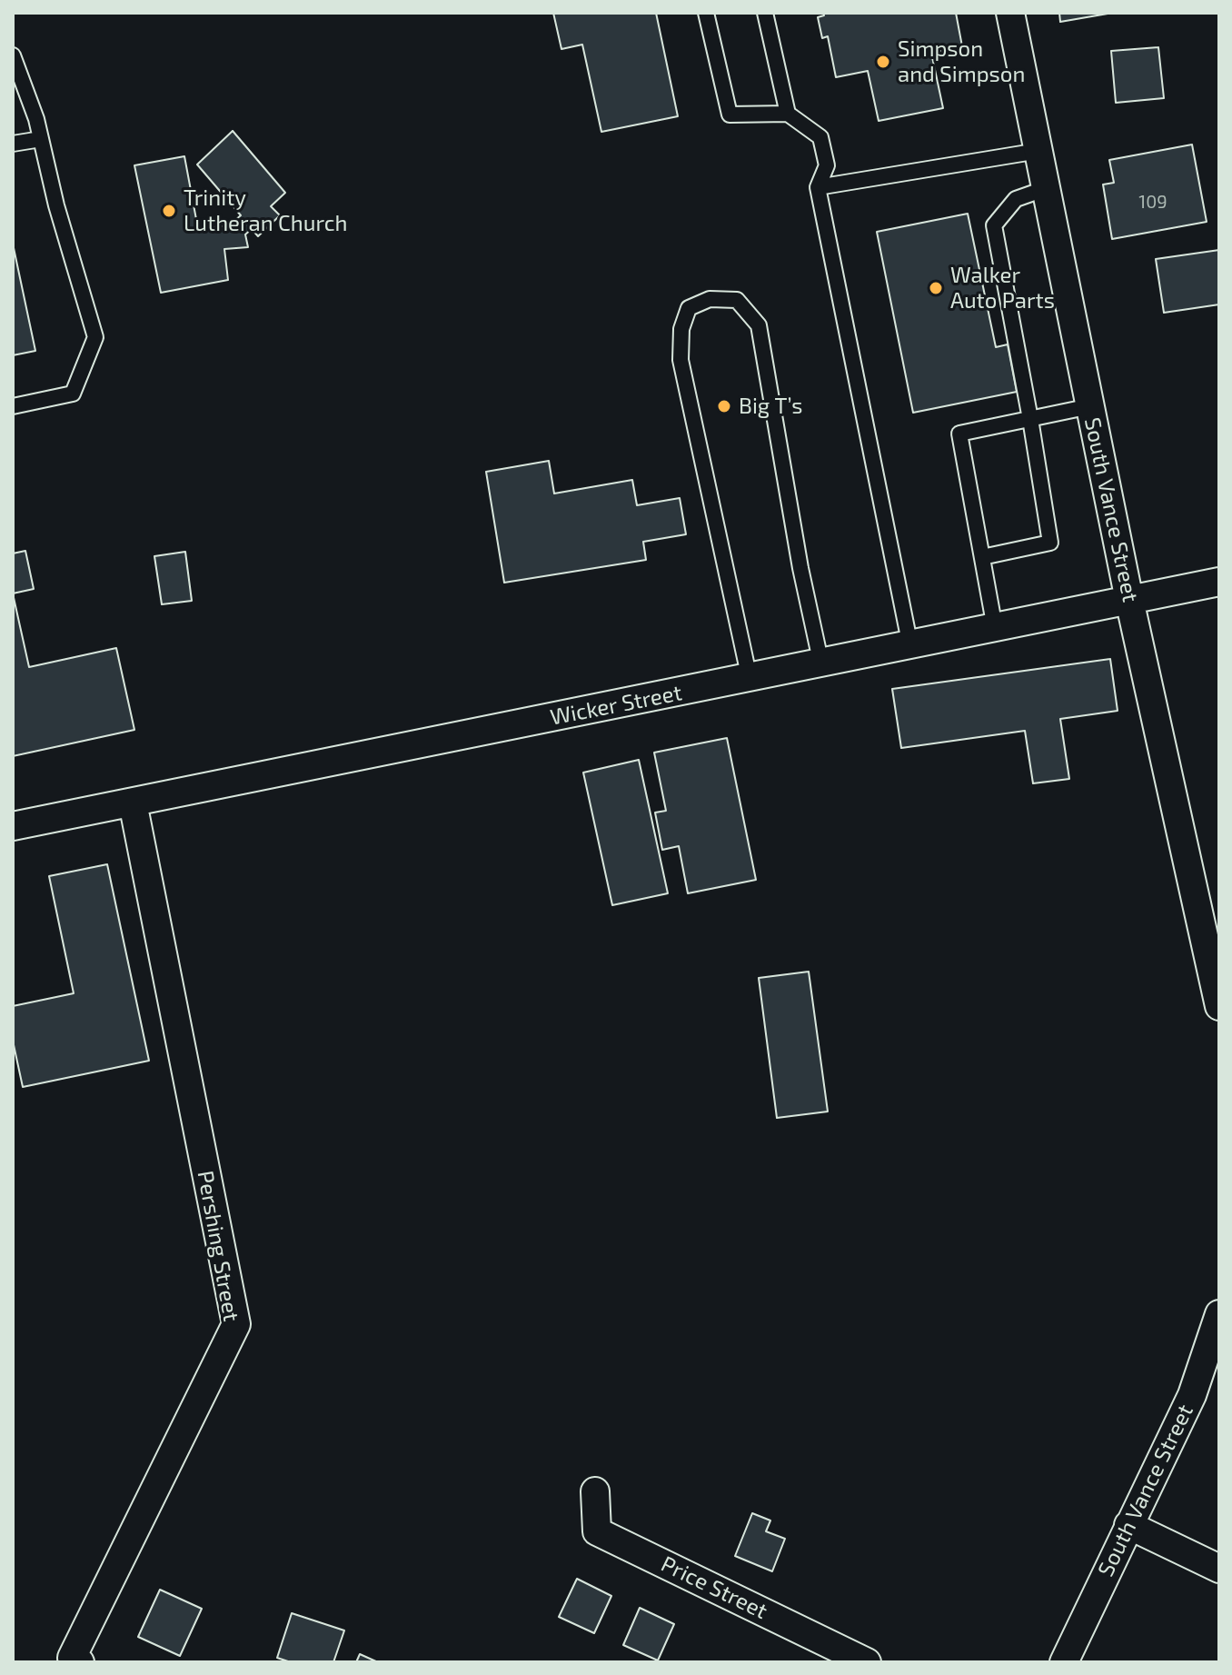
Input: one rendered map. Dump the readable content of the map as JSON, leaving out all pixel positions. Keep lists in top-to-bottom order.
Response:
{
  "streets": {
    "street": [
      "South Vance Street",
      "Wicker Street",
      "Pershing Street",
      "Price Street"
    ]
  },
  "crossings": [
    ["South Vance Street", "Wicker Street"],
    ["Wicker Street", "Pershing Street"]
  ],
  "places": [
    "Simpson and Simpson",
    "Trinity Lutheran Church",
    "Walker Auto Parts",
    "Big T’s"
  ],
  "house_numbers": ["109"]
}
